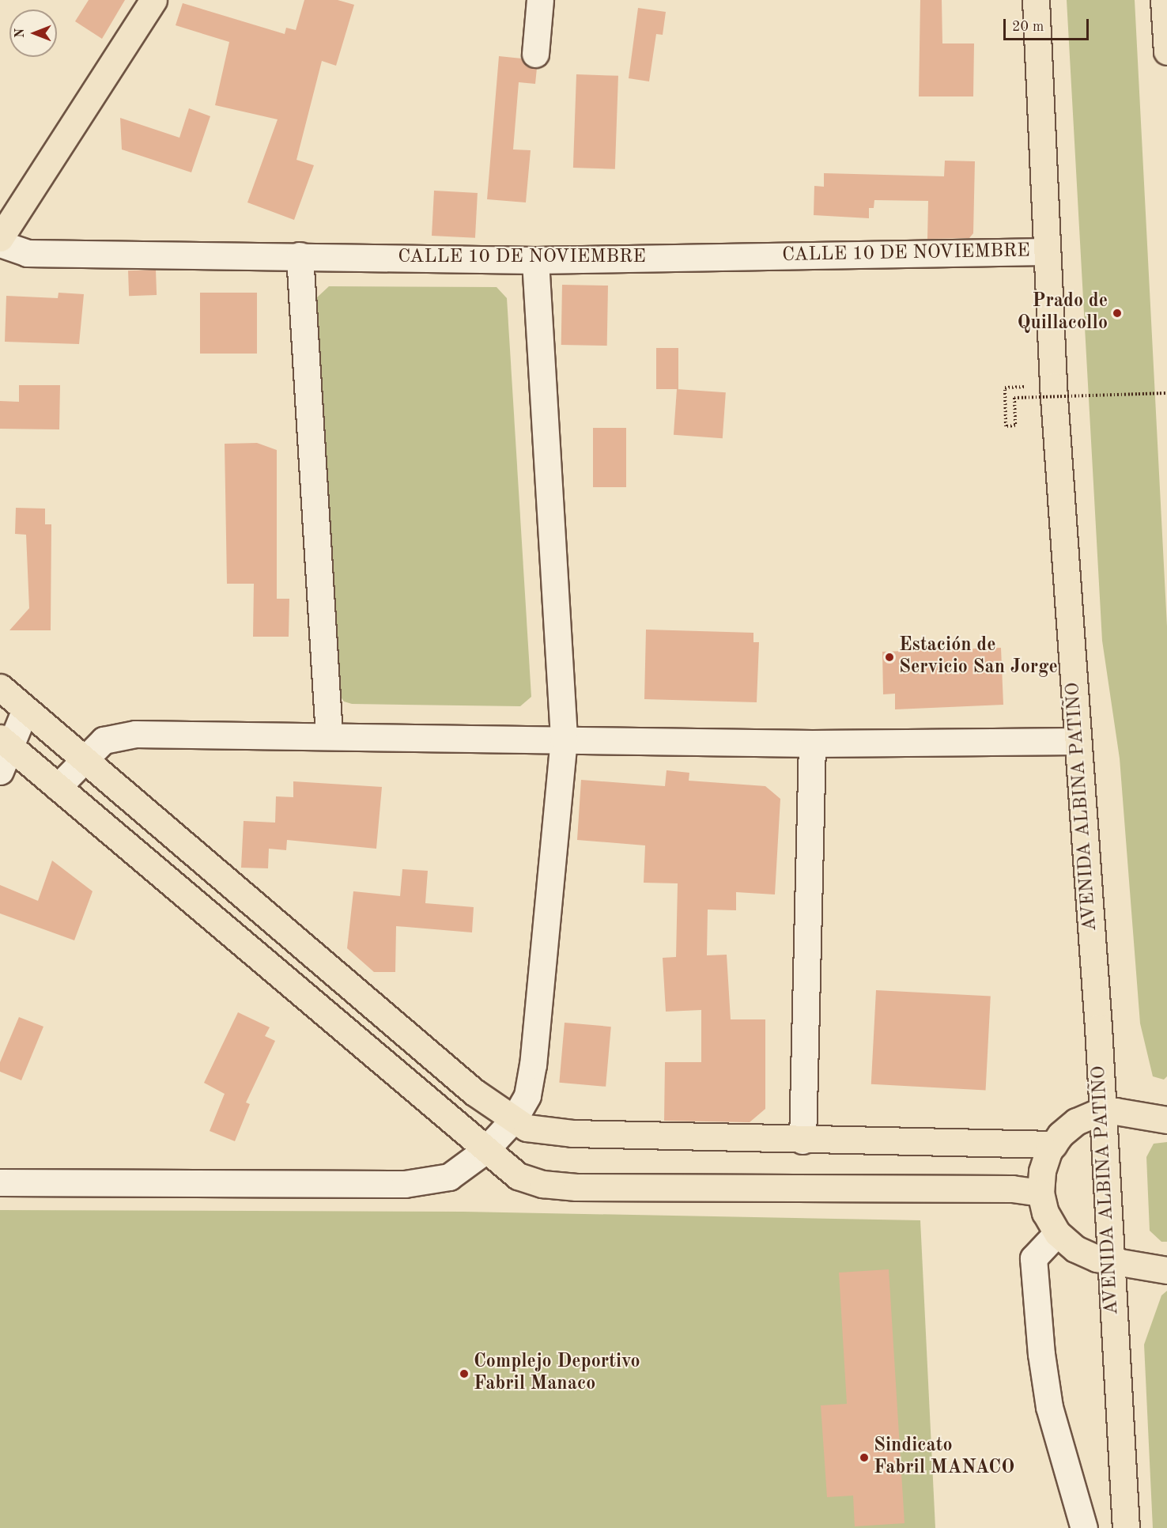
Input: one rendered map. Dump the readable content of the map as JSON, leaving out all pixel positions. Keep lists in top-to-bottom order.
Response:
{
  "streets": {
    "main road": ["AVENIDA ALBINA PATIÑO"],
    "street": ["CALLE 10 DE NOVIEMBRE"]
  },
  "crossings": [
    ["CALLE 10 DE NOVIEMBRE", "AVENIDA ALBINA PATIÑO"]
  ],
  "places": [
    "Prado de Quillacollo",
    "Estación de Servicio San Jorge",
    "Complejo Deportivo Fabril Manaco",
    "Sindicato Fabril MANACO"
  ],
  "scale_bar": "20 m",
  "north": "left"
}
